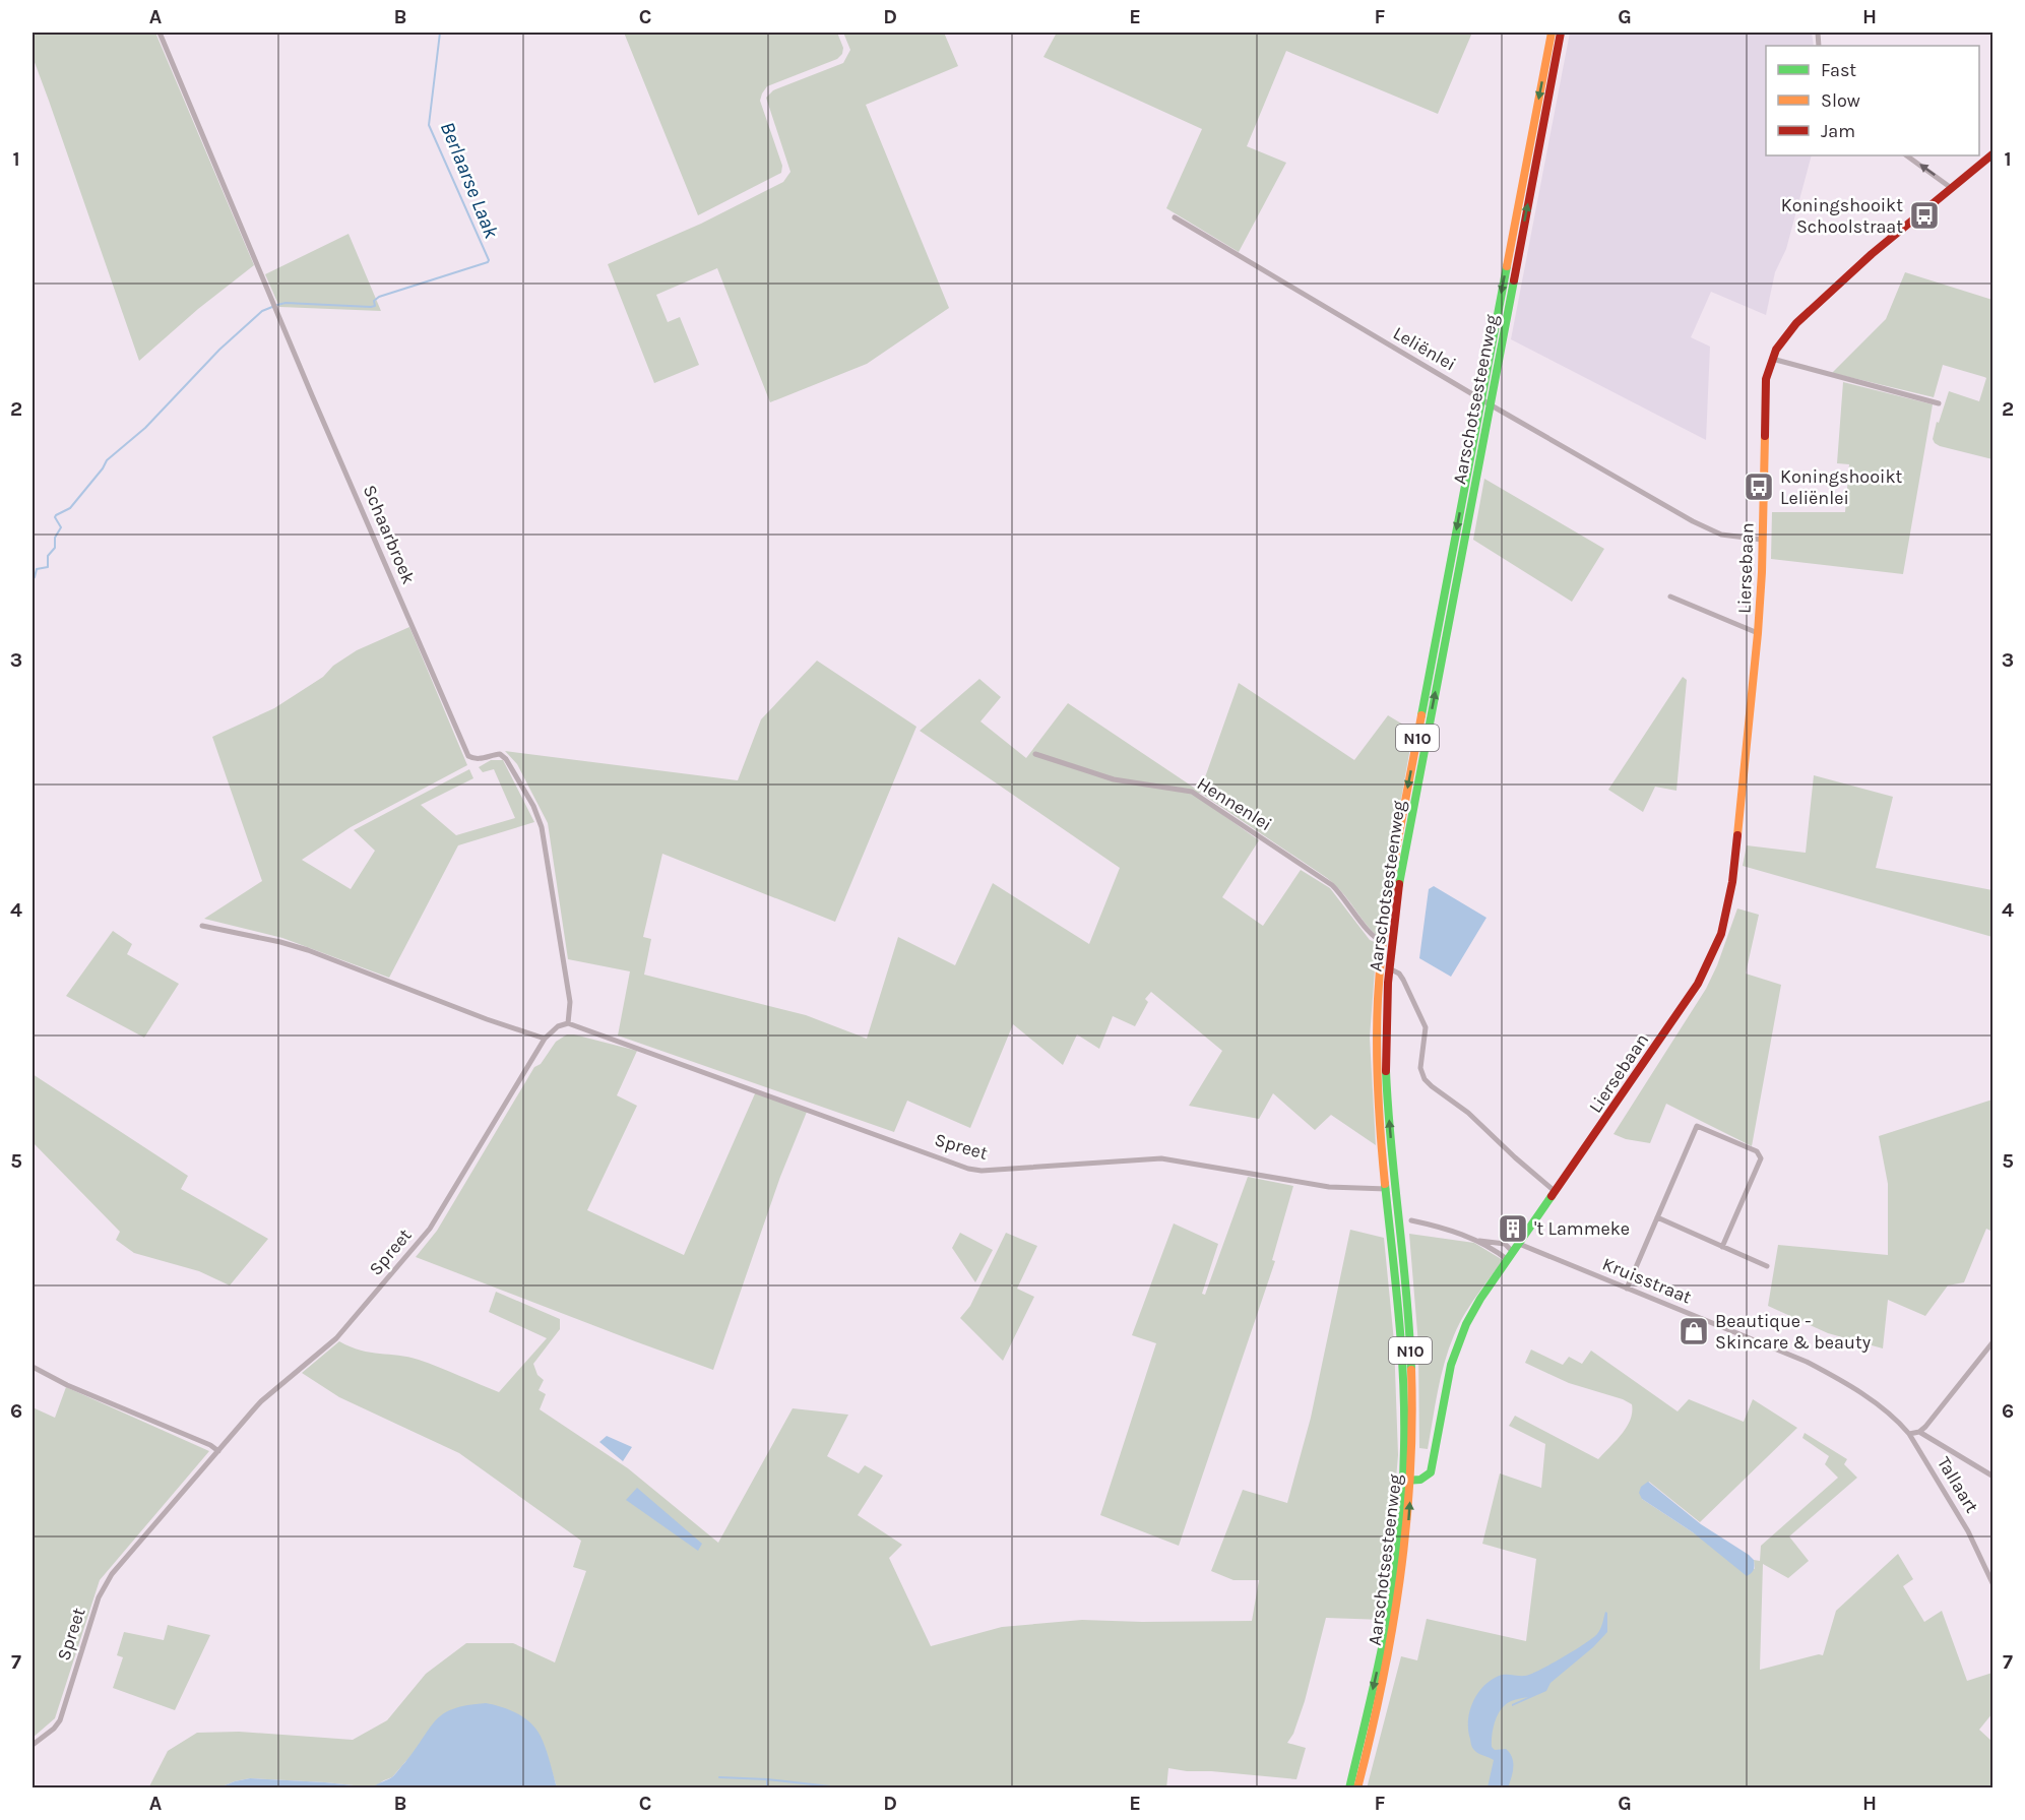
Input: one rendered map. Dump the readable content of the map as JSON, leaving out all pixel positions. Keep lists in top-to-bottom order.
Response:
{
  "streets": {
    "main road": ["Aarschotsesteenweg", "Liersebaan", "N10"],
    "street": [
      "Leliënlei",
      "Schaarbroek",
      "Hennenlei",
      "Spreet",
      "Kruisstraat",
      "Tallaart"
    ]
  },
  "crossings": [
    ["Leliënlei", "Aarschotsesteenweg"],
    ["Leliënlei", "Liersebaan"],
    ["Aarschotsesteenweg", "Liersebaan"],
    ["Aarschotsesteenweg", "Hennenlei"],
    ["Aarschotsesteenweg", "Spreet"],
    ["Schaarbroek", "Spreet"],
    ["Liersebaan", "Kruisstraat"],
    ["Kruisstraat", "Tallaart"]
  ],
  "water": ["Berlaarse Laak"],
  "places": {
    "bus stop": ["Koningshooikt Schoolstraat", "Koningshooikt Leliënlei"],
    "building": ["'t Lammeke"],
    "shop": ["Beautique - Skincare & beauty"]
  },
  "legend": ["Fast", "Slow", "Jam"],
  "grid": {
    "columns": [
      "A",
      "B",
      "C",
      "D",
      "E",
      "F",
      "G",
      "H"
    ],
    "rows": [
      "1",
      "2",
      "3",
      "4",
      "5",
      "6",
      "7"
    ]
  }
}
